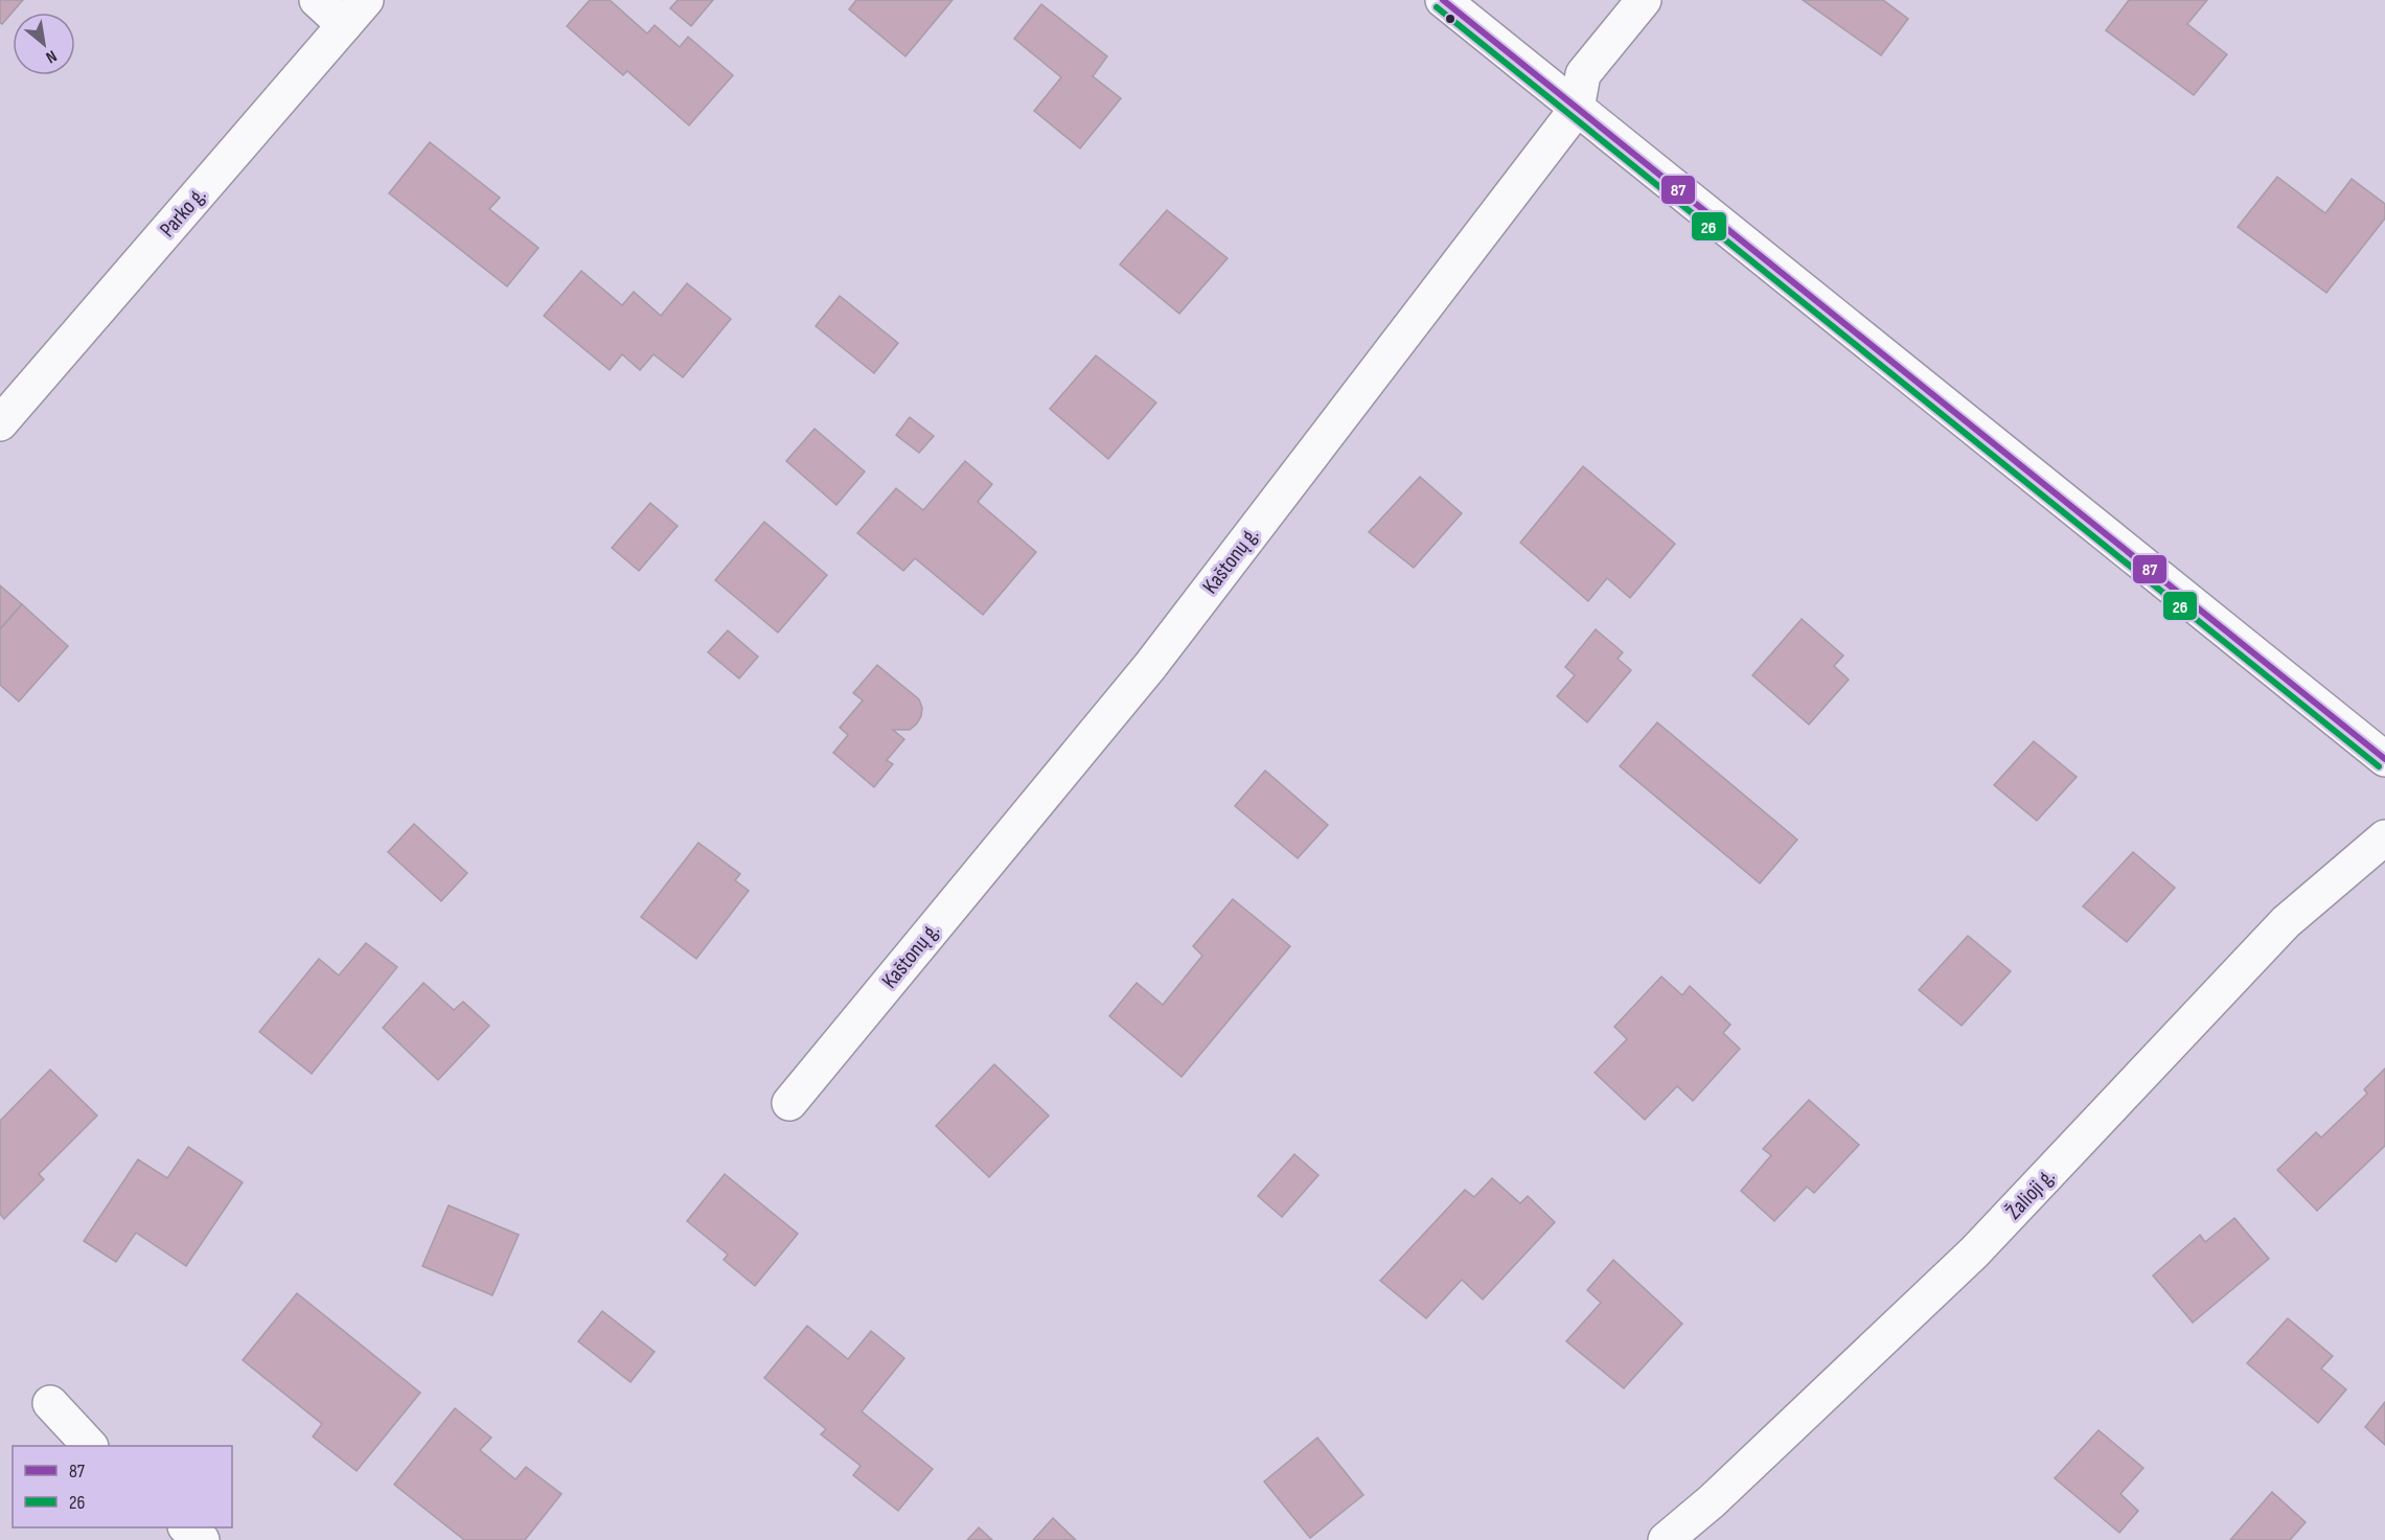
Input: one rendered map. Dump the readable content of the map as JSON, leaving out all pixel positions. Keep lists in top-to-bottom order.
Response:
{
  "streets": {
    "street": ["Parko g.", "Kaštonų g.", "Žalioji g."]
  },
  "lines": ["transit line 87", "transit line 26"],
  "legend": ["87", "26"],
  "north": "bottom right"
}
